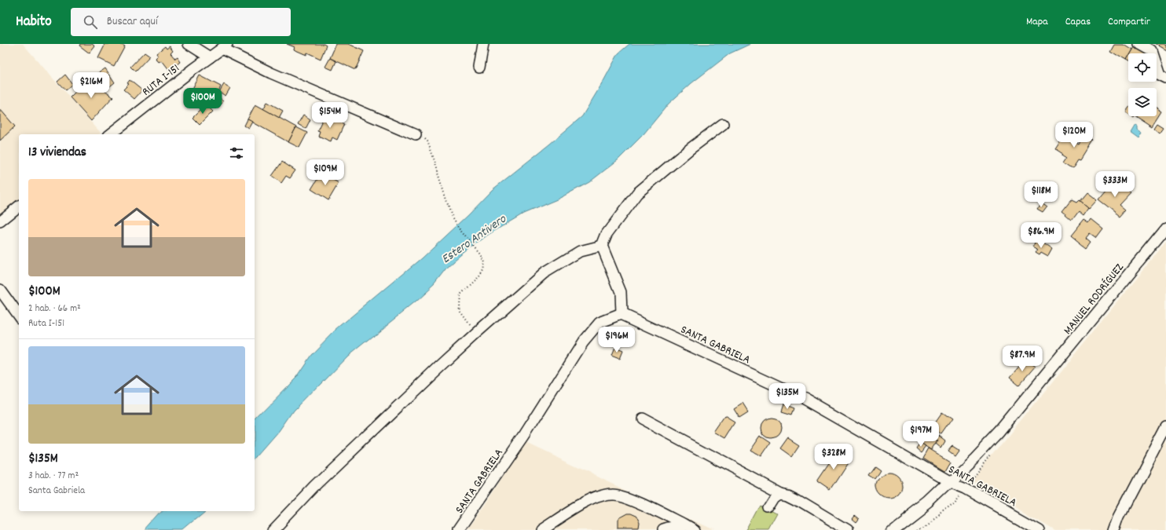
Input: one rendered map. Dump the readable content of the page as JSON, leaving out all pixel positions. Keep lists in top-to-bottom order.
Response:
{
  "streets": {
    "street": ["RUTA I-151", "MANUEL RODRÍGUEZ", "SANTA GABRIELA"]
  },
  "crossings": [
    ["MANUEL RODRÍGUEZ", "SANTA GABRIELA"]
  ],
  "water": ["Estero Antivero"],
  "page": {
    "header": "Habito",
    "search": "Buscar aquí",
    "nav": ["Mapa", "Capas", "Compartir"],
    "price": [
      "$216M",
      "$100M",
      "$154M",
      "$120M",
      "$109M",
      "$333M",
      "$118M",
      "$86.9M",
      "$196M",
      "$87.9M",
      "$135M",
      "$197M",
      "$328M"
    ],
    "heading": "13 viviendas",
    "list": [
      {
        "name": "$100M",
        "note": "2 hab. · 66 m² · Ruta I-151"
      },
      {
        "name": "$135M",
        "note": "3 hab. · 77 m² · Santa Gabriela"
      }
    ]
  }
}
